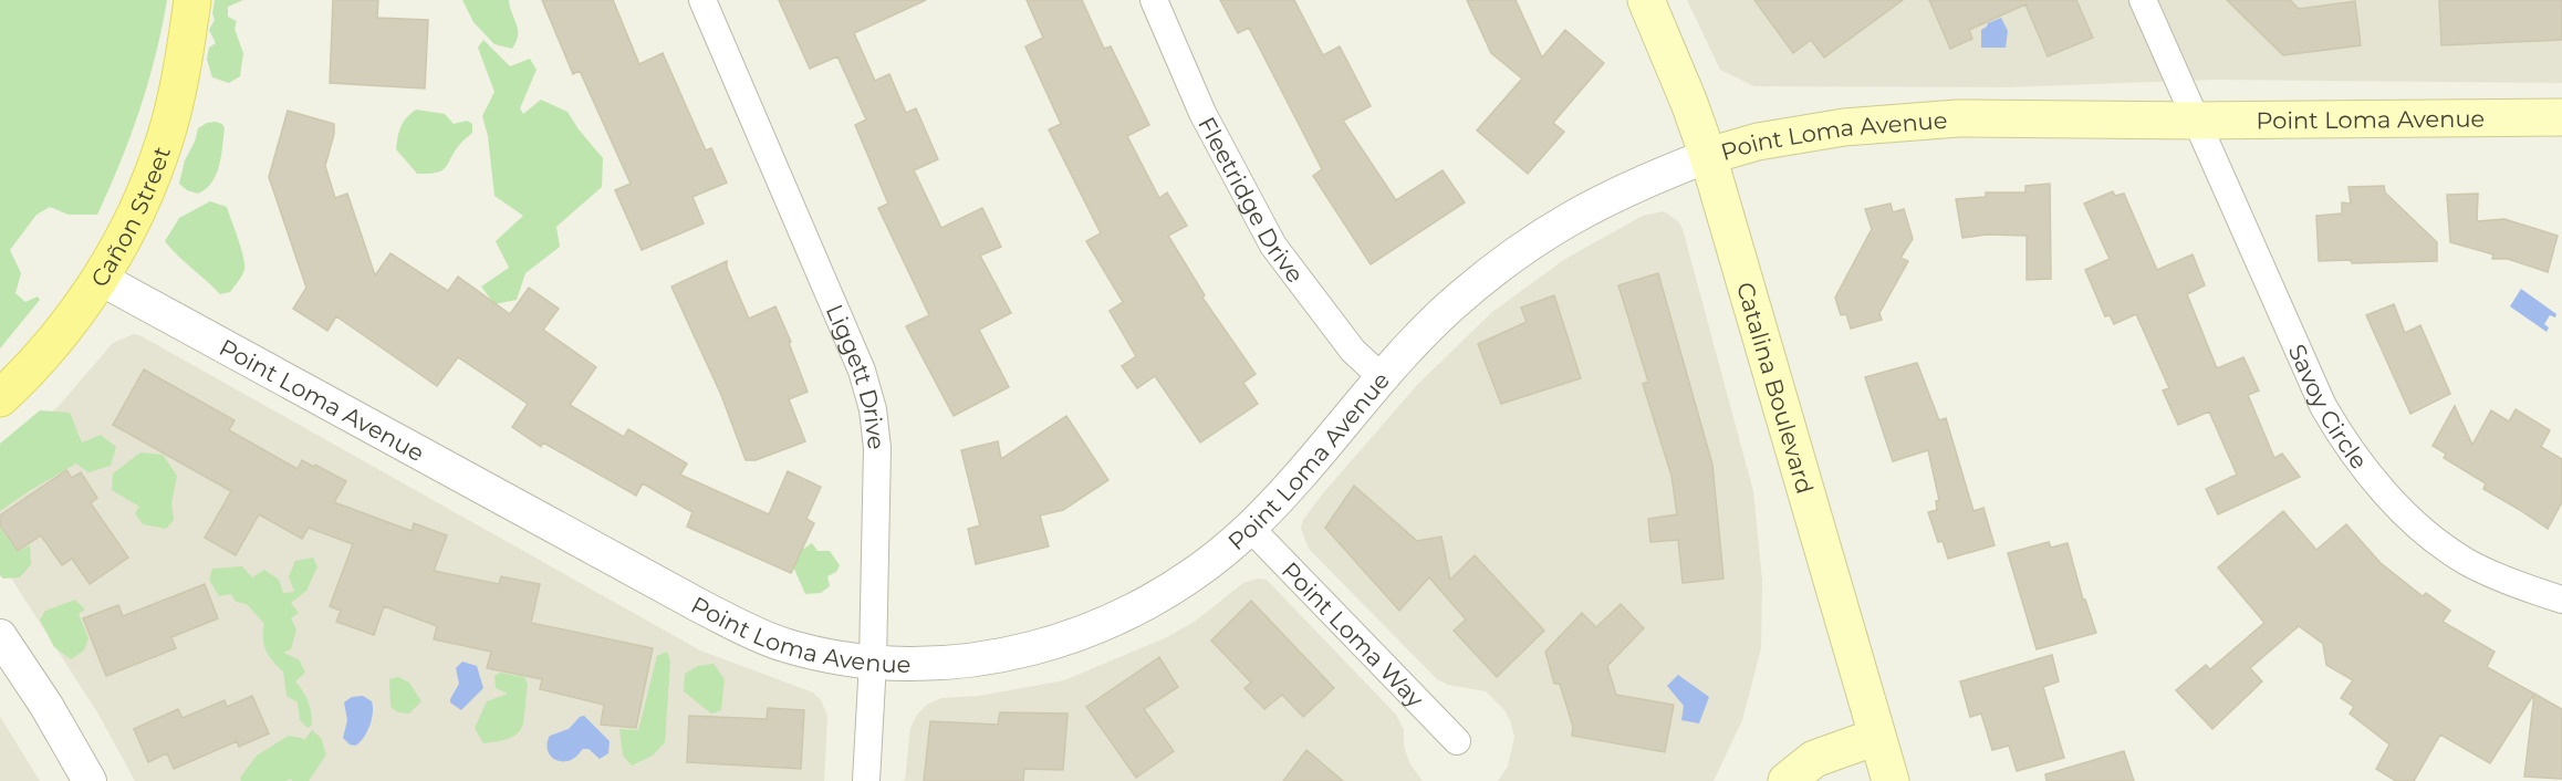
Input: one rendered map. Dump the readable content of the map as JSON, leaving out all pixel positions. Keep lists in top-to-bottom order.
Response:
{
  "streets": {
    "main road": ["Point Loma Avenue", "Cañon Street", "Catalina Boulevard"],
    "street": [
      "Fleetridge Drive",
      "Liggett Drive",
      "Savoy Circle",
      "Point Loma Way"
    ]
  },
  "crossings": [
    ["Point Loma Avenue", "Fleetridge Drive"],
    ["Point Loma Avenue", "Cañon Street"],
    ["Point Loma Avenue", "Liggett Drive"],
    ["Point Loma Avenue", "Catalina Boulevard"],
    ["Point Loma Avenue", "Savoy Circle"],
    ["Point Loma Avenue", "Point Loma Way"]
  ]
}
